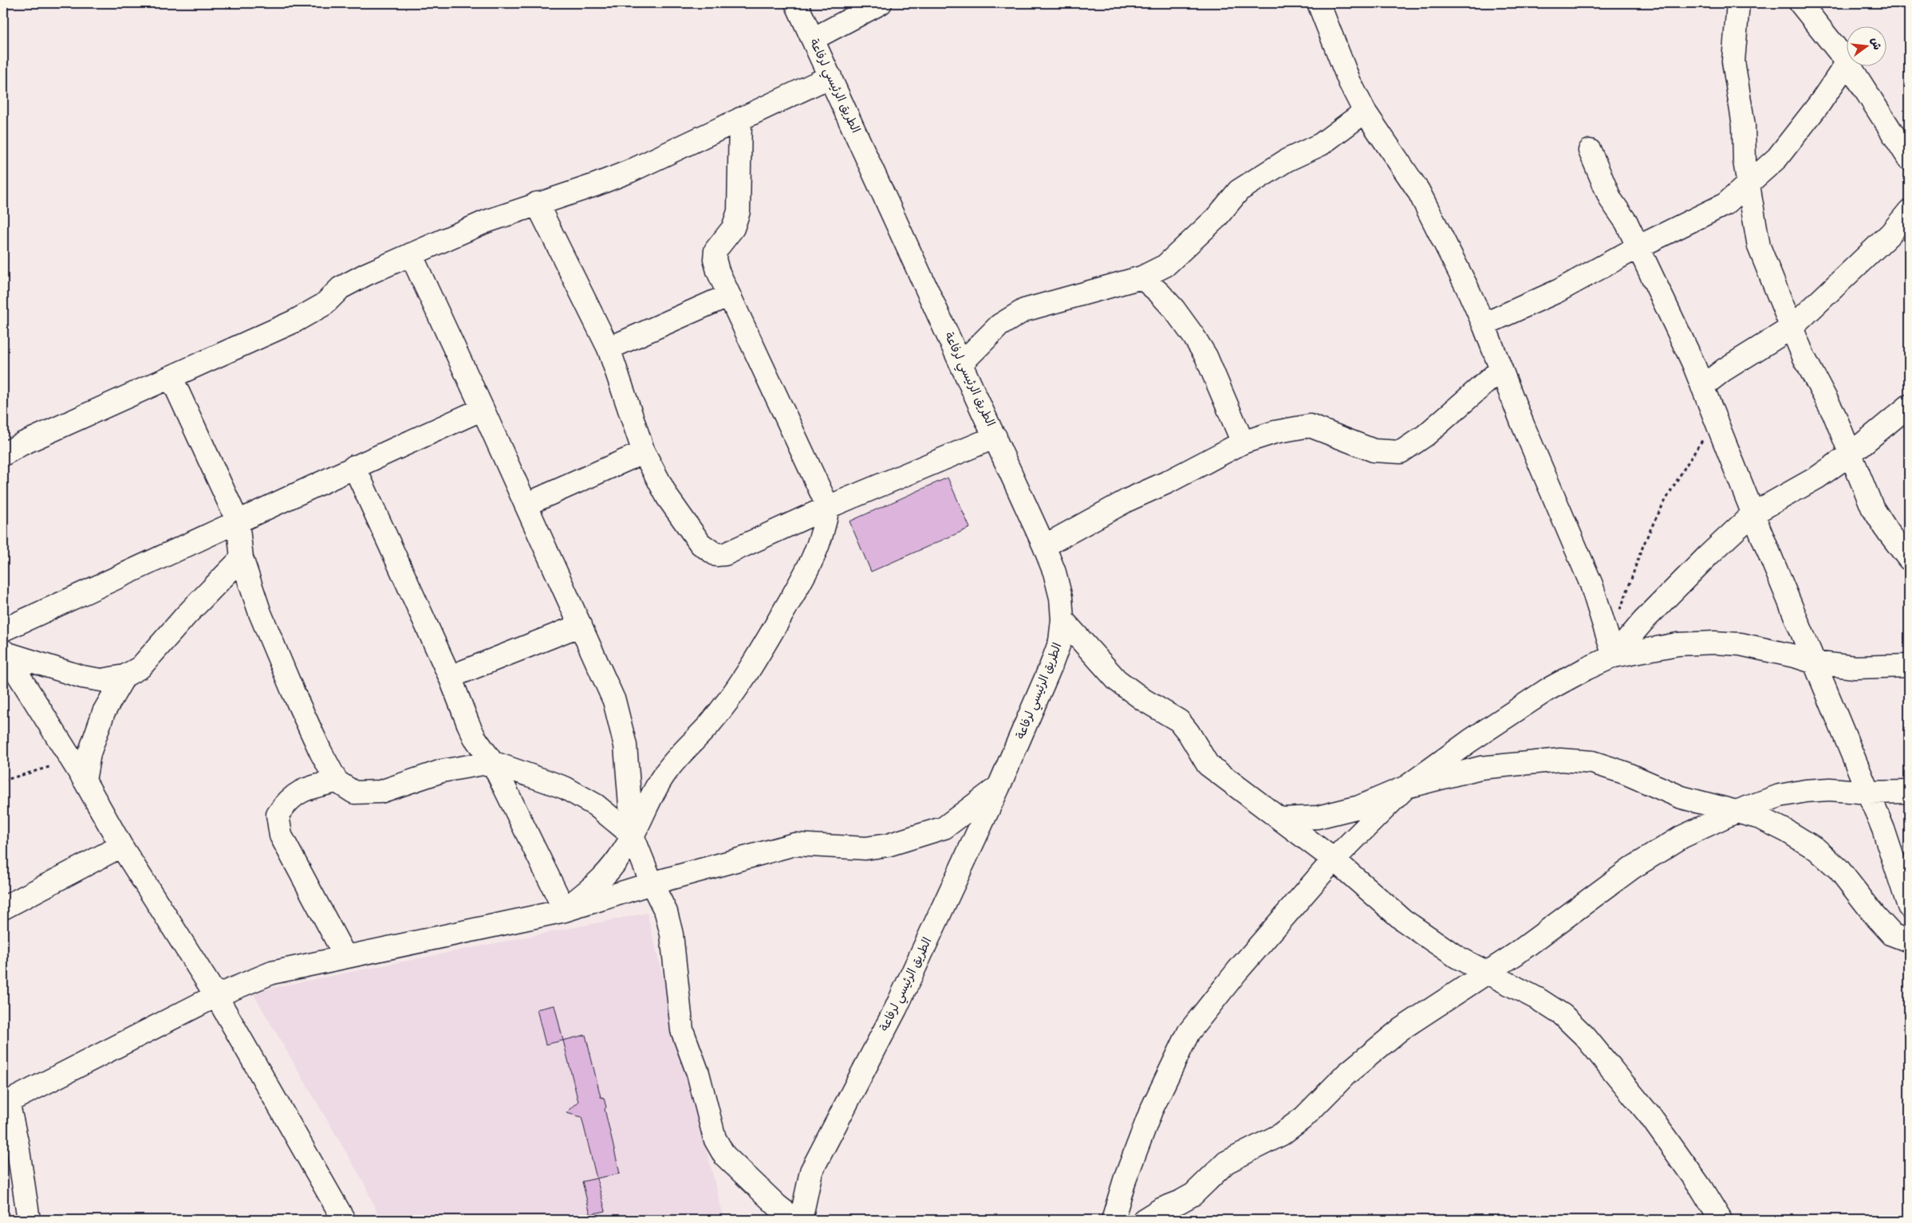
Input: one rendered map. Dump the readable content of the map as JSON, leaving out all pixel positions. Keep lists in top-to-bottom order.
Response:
{
  "streets": {
    "street": ["الطريق الرئيسي لرفاعة"]
  },
  "north": "right"
}
